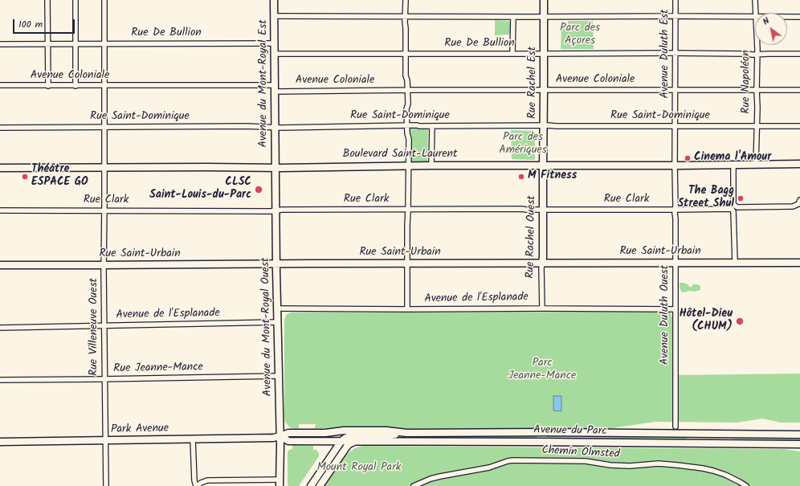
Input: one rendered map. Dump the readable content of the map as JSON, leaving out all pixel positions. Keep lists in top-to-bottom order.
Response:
{
  "streets": {
    "main road": [
      "Rue Rachel Est",
      "Avenue du Mont-Royal Est",
      "Boulevard Saint-Laurent",
      "Rue Rachel Ouest",
      "Rue Saint-Urbain",
      "Avenue du Mont-Royal Ouest",
      "Park Avenue",
      "Avenue du Parc"
    ],
    "street": [
      "Rue De Bullion",
      "Avenue Duluth Est",
      "Avenue Coloniale",
      "Rue Napoléon",
      "Rue Saint-Dominique",
      "Rue Clark",
      "Avenue de l'Esplanade",
      "Avenue Duluth Ouest",
      "Rue Villeneuve Ouest",
      "Rue Jeanne-Mance",
      "Chemin Olmsted"
    ]
  },
  "crossings": [
    ["Rue De Bullion", "Avenue Duluth Est"],
    ["Rue De Bullion", "Rue Napoléon"],
    ["Rue De Bullion", "Rue Rachel Est"],
    ["Rue De Bullion", "Avenue du Mont-Royal Est"],
    ["Rue De Bullion", "Rue Villeneuve Ouest"],
    ["Avenue Duluth Est", "Avenue Coloniale"],
    ["Avenue Duluth Est", "Rue Saint-Dominique"],
    ["Avenue Duluth Est", "Boulevard Saint-Laurent"],
    ["Avenue Duluth Est", "Avenue Duluth Ouest"],
    ["Avenue Coloniale", "Rue Napoléon"],
    ["Avenue Coloniale", "Rue Rachel Est"],
    ["Avenue Coloniale", "Avenue du Mont-Royal Est"],
    ["Avenue Coloniale", "Rue Villeneuve Ouest"],
    ["Rue Napoléon", "Rue Saint-Dominique"],
    ["Rue Napoléon", "Boulevard Saint-Laurent"],
    ["Rue Rachel Est", "Rue Saint-Dominique"],
    ["Rue Rachel Est", "Boulevard Saint-Laurent"],
    ["Rue Rachel Est", "Rue Rachel Ouest"],
    ["Avenue du Mont-Royal Est", "Rue Saint-Dominique"],
    ["Avenue du Mont-Royal Est", "Boulevard Saint-Laurent"],
    ["Avenue du Mont-Royal Est", "Avenue du Mont-Royal Ouest"],
    ["Rue Saint-Dominique", "Rue Villeneuve Ouest"],
    ["Boulevard Saint-Laurent", "Rue Rachel Ouest"],
    ["Boulevard Saint-Laurent", "Avenue Duluth Ouest"],
    ["Boulevard Saint-Laurent", "Rue Villeneuve Ouest"],
    ["Boulevard Saint-Laurent", "Avenue du Mont-Royal Ouest"],
    ["Rue Clark", "Rue Rachel Ouest"],
    ["Rue Clark", "Avenue Duluth Ouest"],
    ["Rue Clark", "Rue Villeneuve Ouest"],
    ["Rue Clark", "Avenue du Mont-Royal Ouest"],
    ["Rue Rachel Ouest", "Rue Saint-Urbain"],
    ["Rue Rachel Ouest", "Avenue de l'Esplanade"],
    ["Rue Saint-Urbain", "Avenue Duluth Ouest"],
    ["Rue Saint-Urbain", "Rue Villeneuve Ouest"],
    ["Rue Saint-Urbain", "Avenue du Mont-Royal Ouest"],
    ["Avenue de l'Esplanade", "Avenue Duluth Ouest"],
    ["Avenue de l'Esplanade", "Rue Villeneuve Ouest"],
    ["Avenue de l'Esplanade", "Avenue du Mont-Royal Ouest"],
    ["Rue Villeneuve Ouest", "Rue Jeanne-Mance"],
    ["Rue Villeneuve Ouest", "Park Avenue"],
    ["Avenue du Mont-Royal Ouest", "Rue Jeanne-Mance"],
    ["Avenue du Mont-Royal Ouest", "Park Avenue"],
    ["Avenue du Mont-Royal Ouest", "Avenue du Parc"],
    ["Park Avenue", "Avenue du Parc"]
  ],
  "parks": [
    "Parc des Açores",
    "Parc des Amériques",
    "Parc Jeanne-Mance",
    "Mount Royal Park"
  ],
  "places": [
    "Cinema l'Amour",
    "Théâtre ESPACE GO",
    "M Fitness",
    "CLSC Saint-Louis-du-Parc",
    "The Bagg Street Shul",
    "Hôtel-Dieu (CHUM)"
  ],
  "scale_bar": "100 m",
  "north": "top left"
}
